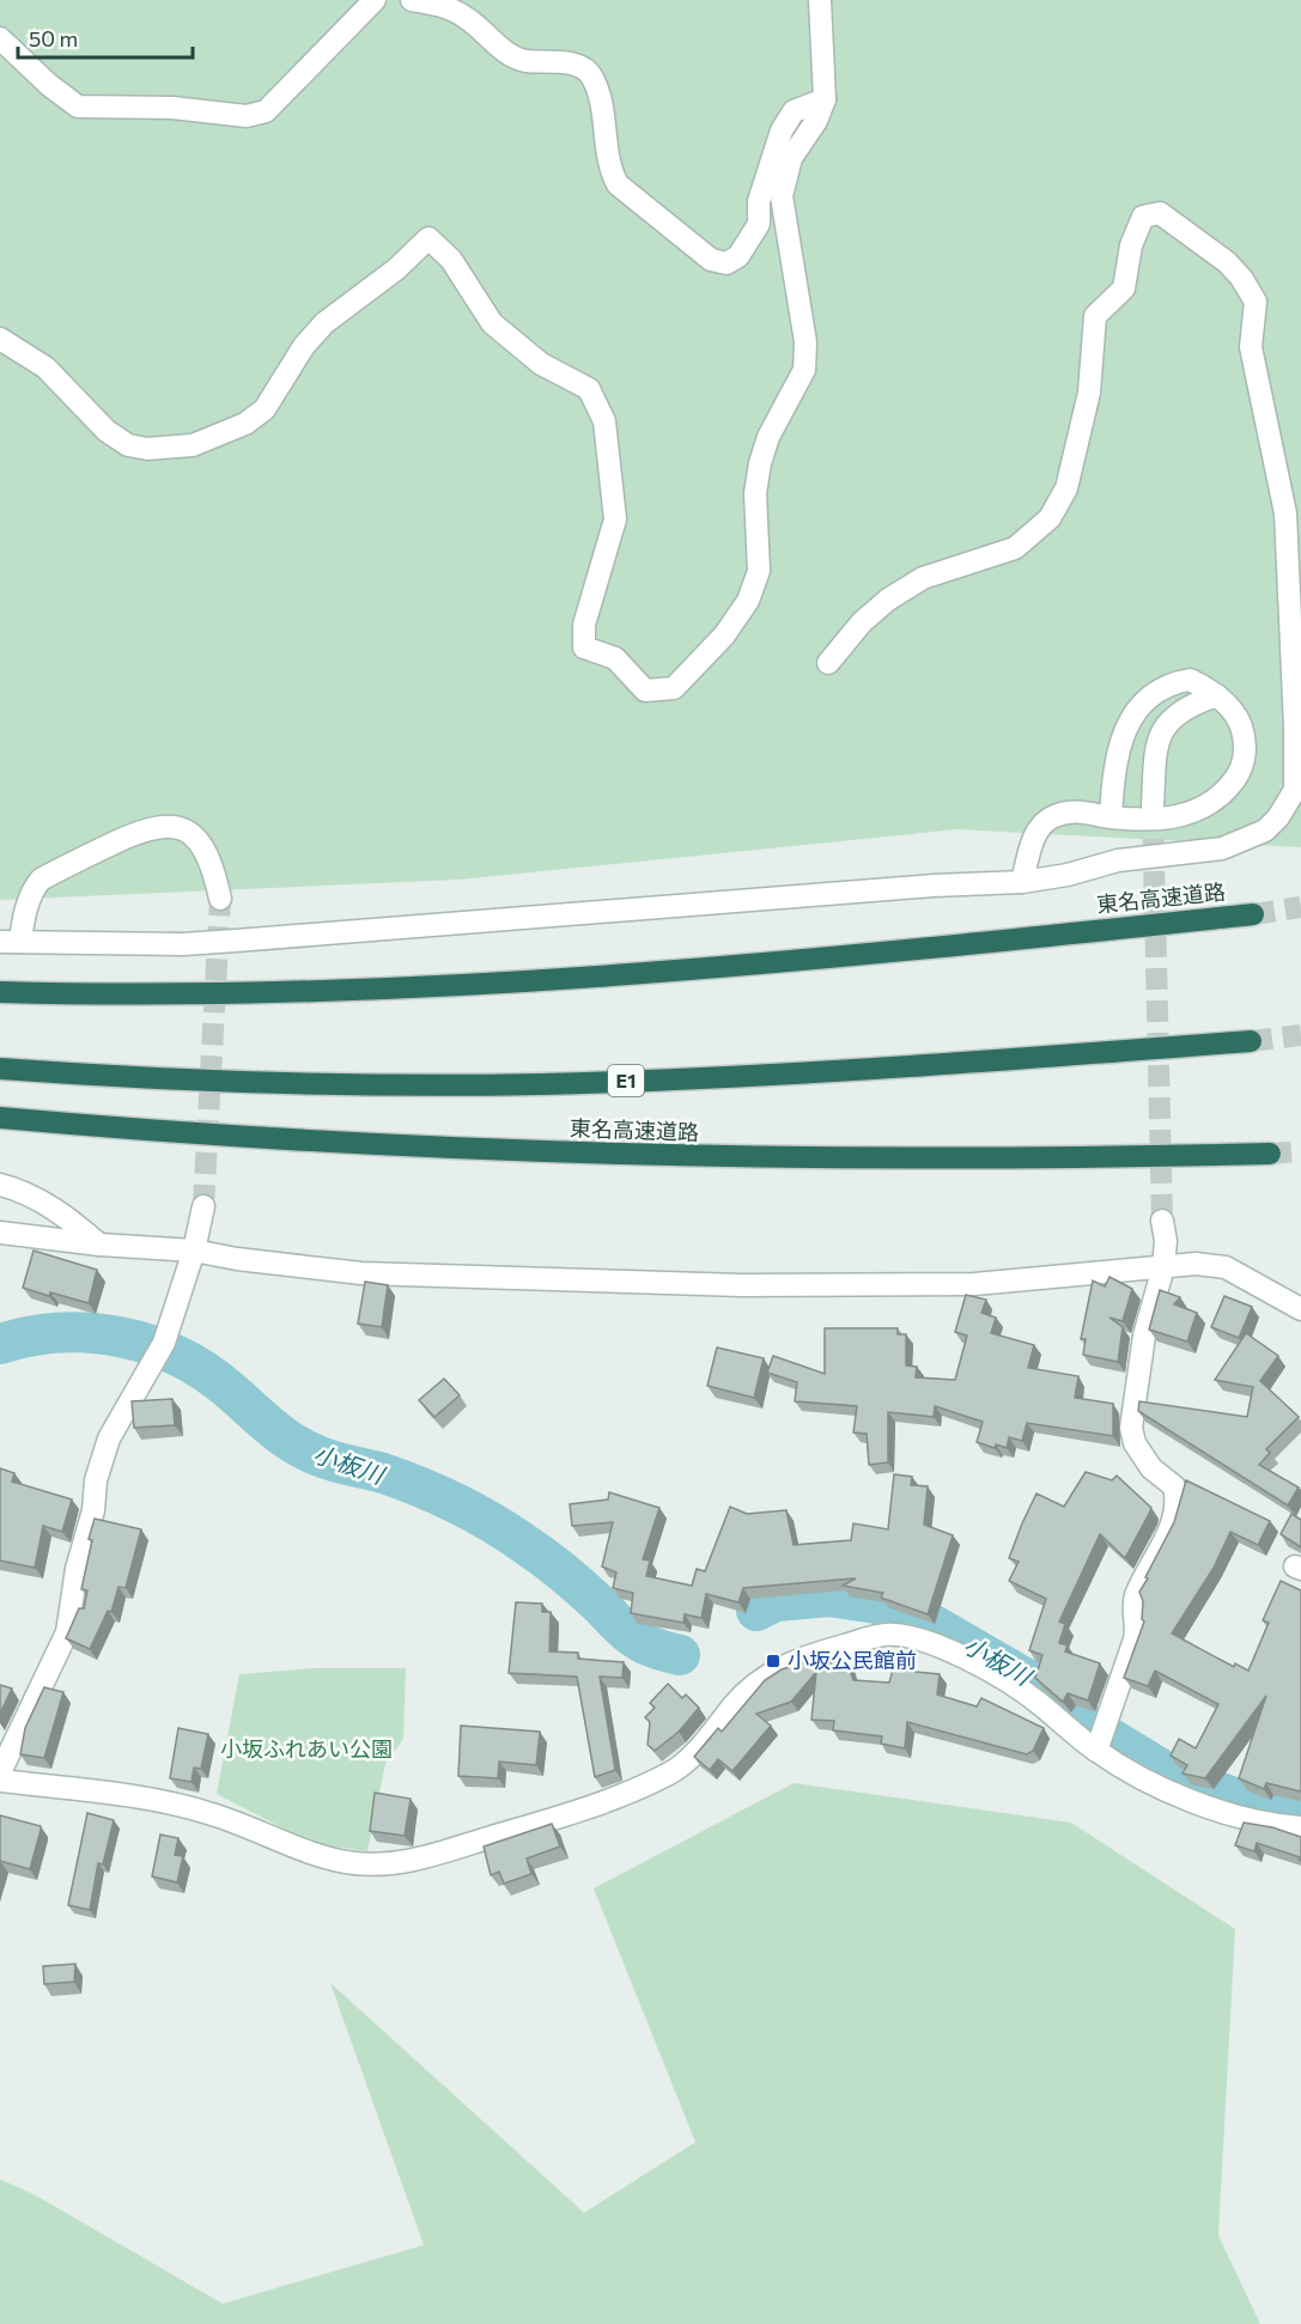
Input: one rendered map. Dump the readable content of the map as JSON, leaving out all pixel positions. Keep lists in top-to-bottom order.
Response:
{
  "streets": {
    "highway": ["東名高速道路", "E1"]
  },
  "water": ["小板川"],
  "parks": ["小坂ふれあい公園"],
  "places": {
    "transit": ["小坂公民館前"]
  },
  "scale_bar": "50 m"
}
